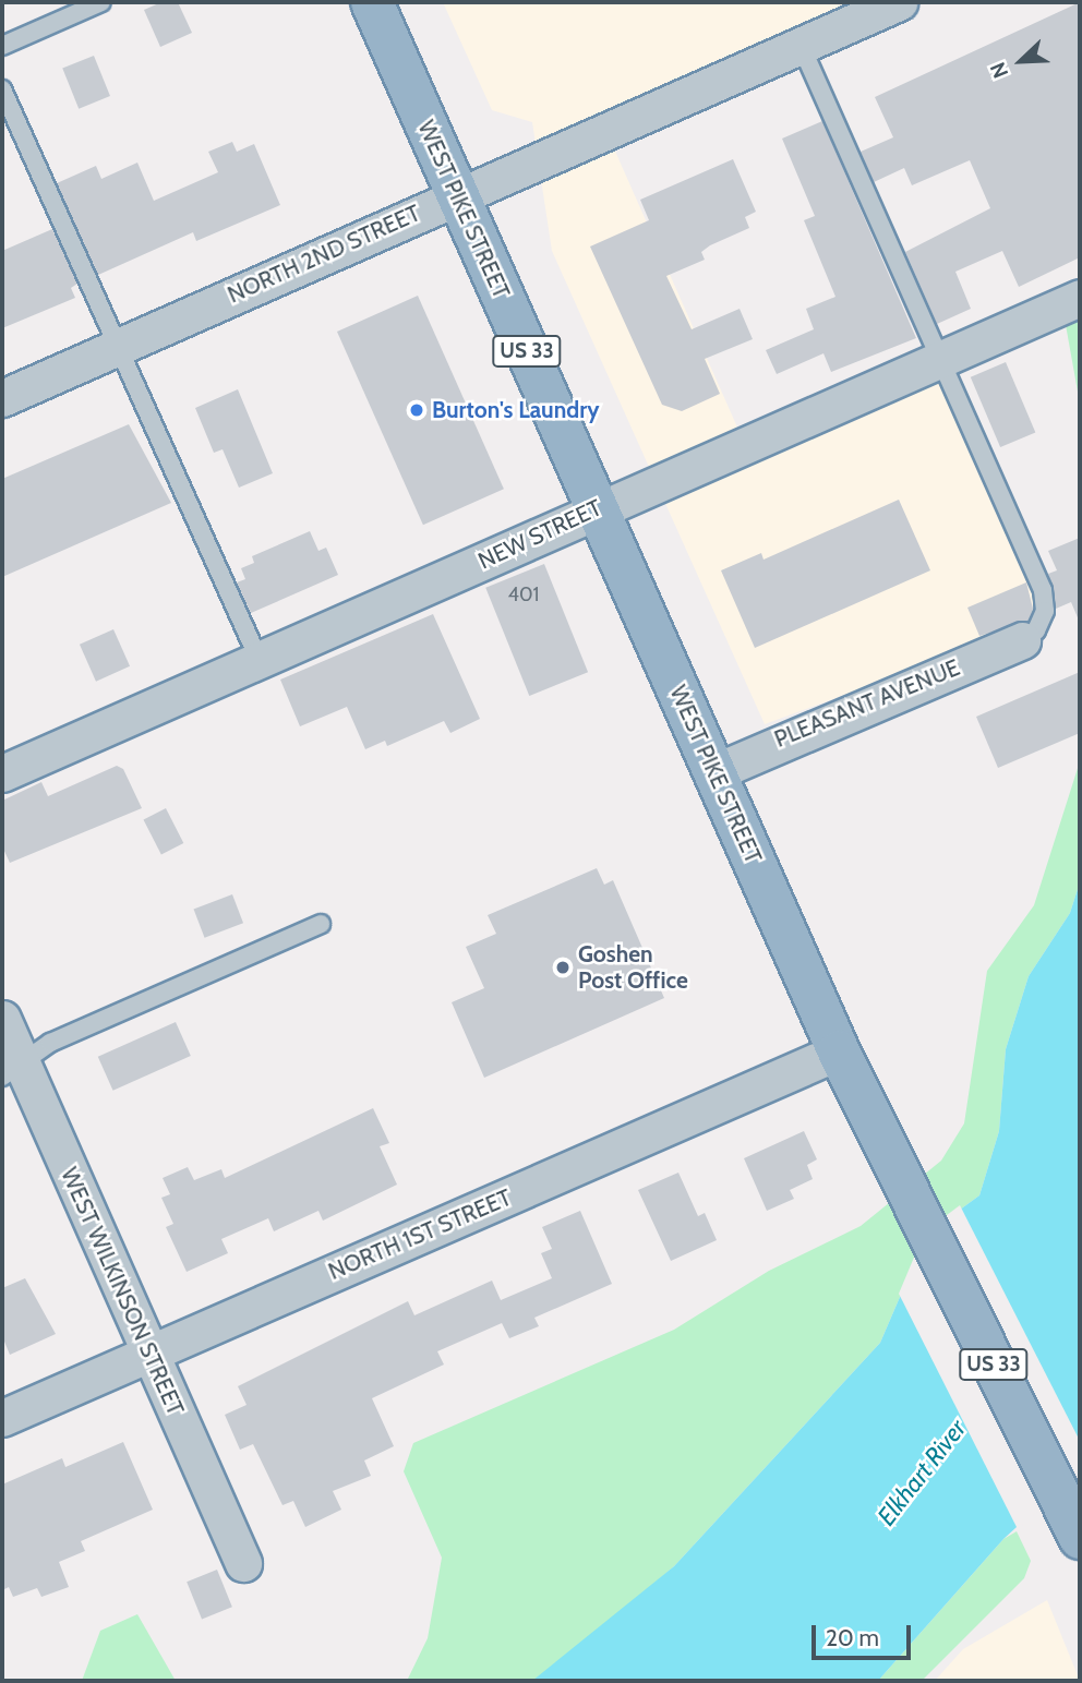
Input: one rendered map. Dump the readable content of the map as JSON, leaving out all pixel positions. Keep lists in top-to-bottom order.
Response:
{
  "streets": {
    "highway": ["WEST PIKE STREET", "US 33"],
    "street": [
      "NORTH 2ND STREET",
      "NEW STREET",
      "PLEASANT AVENUE",
      "NORTH 1ST STREET",
      "WEST WILKINSON STREET"
    ]
  },
  "crossings": [
    ["WEST PIKE STREET", "NORTH 2ND STREET"],
    ["WEST PIKE STREET", "NEW STREET"],
    ["WEST PIKE STREET", "PLEASANT AVENUE"],
    ["WEST PIKE STREET", "NORTH 1ST STREET"],
    ["NORTH 1ST STREET", "WEST WILKINSON STREET"]
  ],
  "water": ["Elkhart River"],
  "places": ["Burton's Laundry", "Goshen Post Office"],
  "house_numbers": ["401"],
  "scale_bar": "20 m",
  "north": "bottom left"
}
